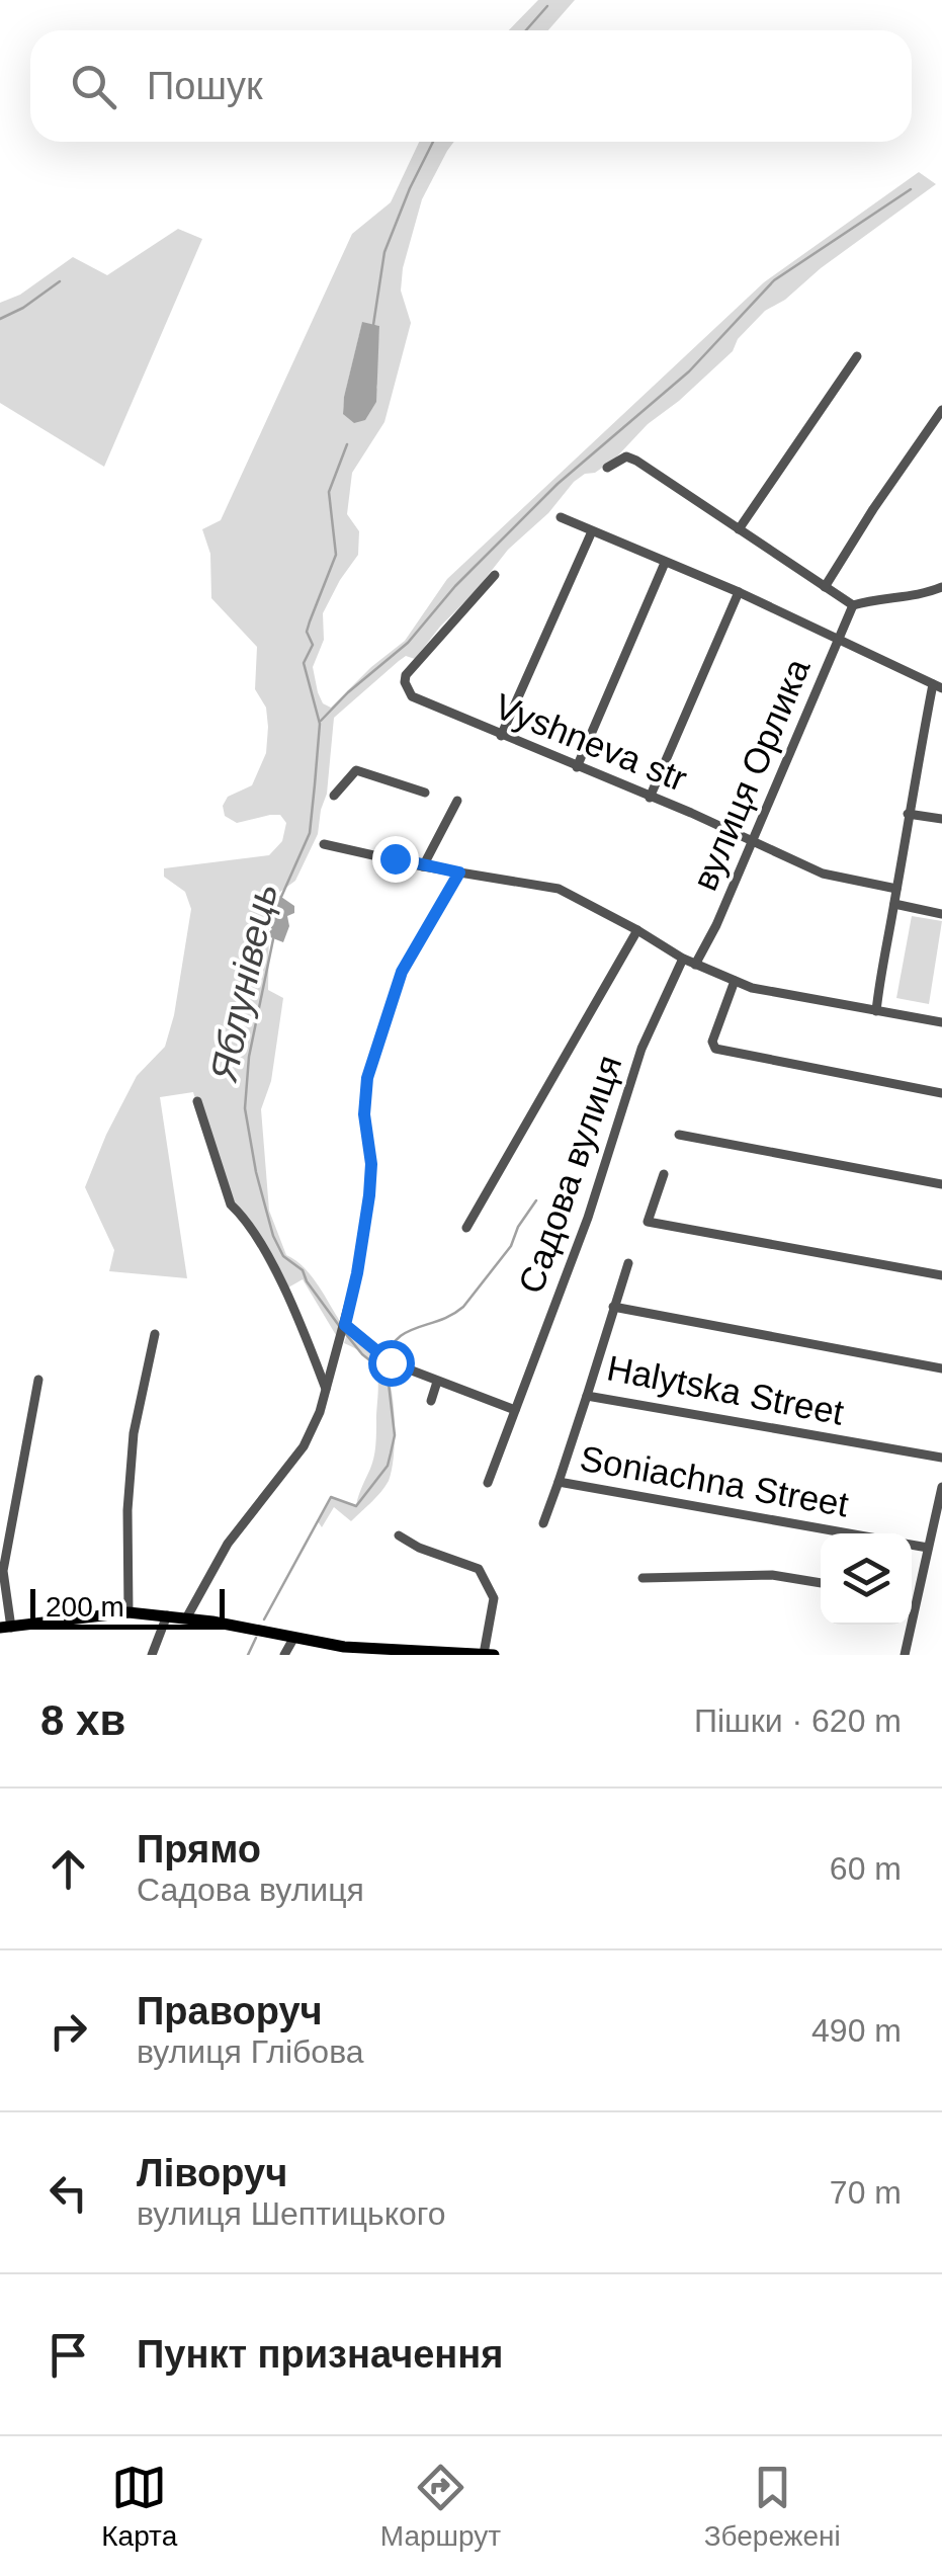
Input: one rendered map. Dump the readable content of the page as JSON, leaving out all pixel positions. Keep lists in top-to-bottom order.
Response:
{
  "streets": {
    "street": [
      "Vyshneva str",
      "вулиця Орлика",
      "Садова вулиця",
      "Halytska Street",
      "Soniachna Street"
    ]
  },
  "crossings": [
    ["Vyshneva str", "вулиця Орлика"],
    ["Halytska Street", "Soniachna Street"]
  ],
  "water": ["Яблунівець"],
  "scale_bar": "200 m",
  "page": {
    "search": "Пошук",
    "scale": "200 m",
    "heading": ["8 хв", "Пішки · 620 m"],
    "list": [
      ["Прямо", "Садова вулиця", "60 m"],
      ["Праворуч", "вулиця Глібова", "490 m"],
      ["Ліворуч", "вулиця Шептицького", "70 m"],
      "Пункт призначення"
    ],
    "nav": ["Карта", "Маршрут", "Збережені"]
  }
}
